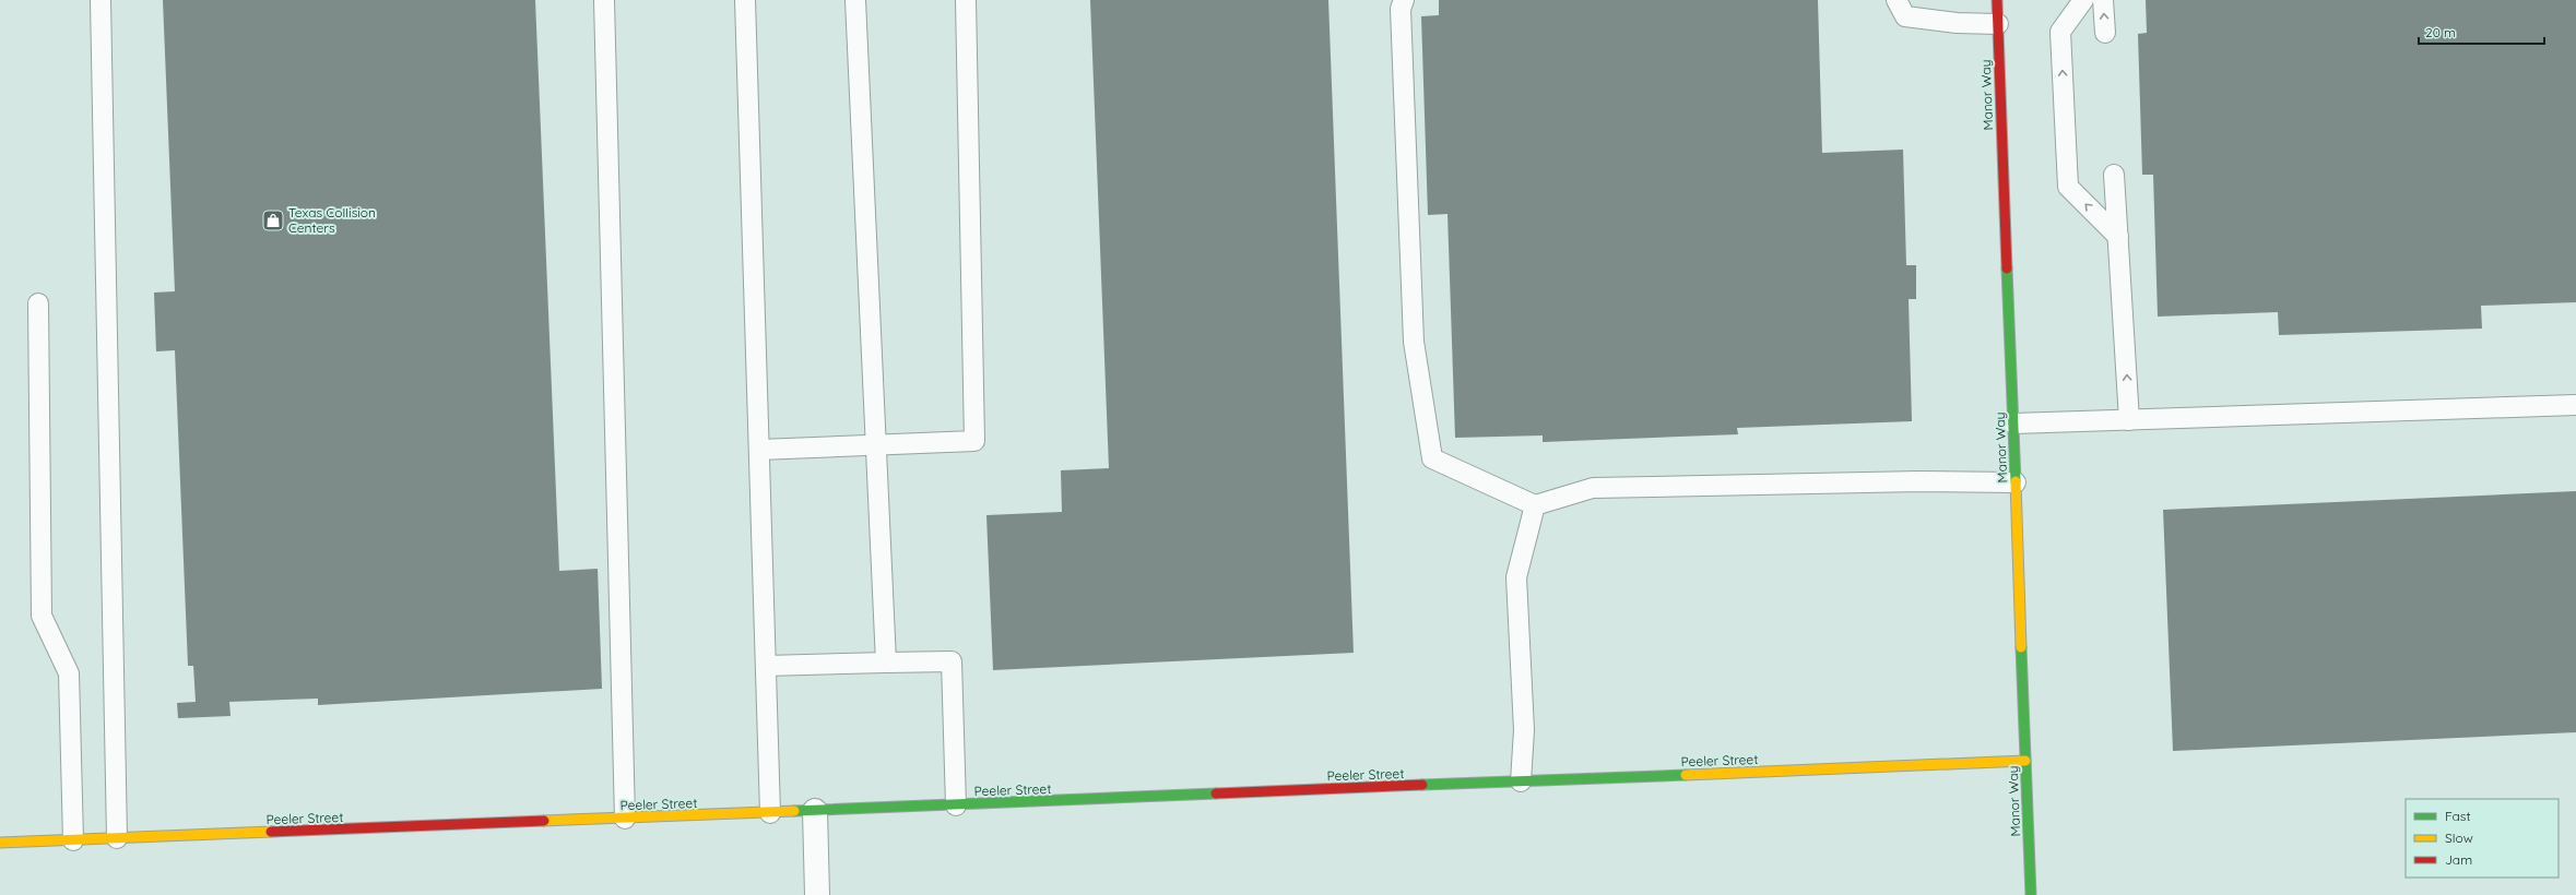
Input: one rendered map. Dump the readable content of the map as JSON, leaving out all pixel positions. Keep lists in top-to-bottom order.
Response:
{
  "streets": {
    "street": ["Manor Way", "Peeler Street"]
  },
  "crossings": [
    ["Manor Way", "Peeler Street"]
  ],
  "places": {
    "shop": ["Texas Collision Centers"]
  },
  "legend": ["Fast", "Slow", "Jam"],
  "scale_bar": "20 m"
}
